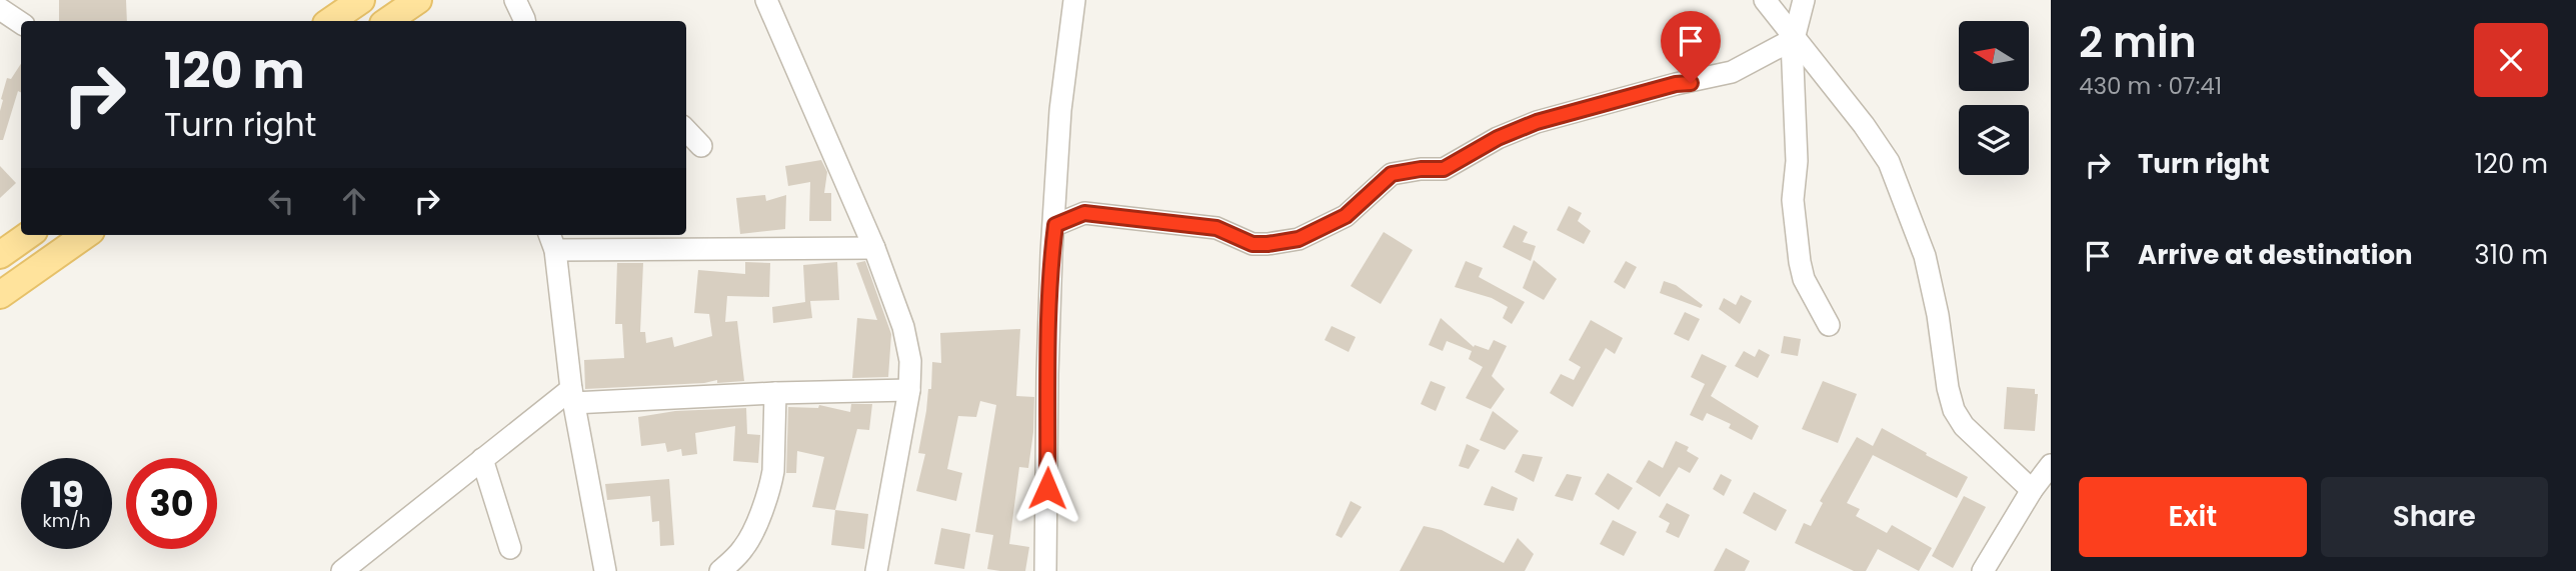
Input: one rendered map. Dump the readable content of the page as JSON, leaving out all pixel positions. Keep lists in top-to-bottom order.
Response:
{
  "north": "left",
  "page": {
    "heading": ["2 min", "430 m · 07:41"],
    "turn": ["120 m", "Turn right"],
    "list": [
      {
        "name": "Turn right",
        "value": "120 m"
      },
      {
        "name": "Arrive at destination",
        "value": "310 m"
      }
    ],
    "speed": "19 km/h",
    "limit": "30",
    "buttons": ["Exit", "Share"]
  }
}
